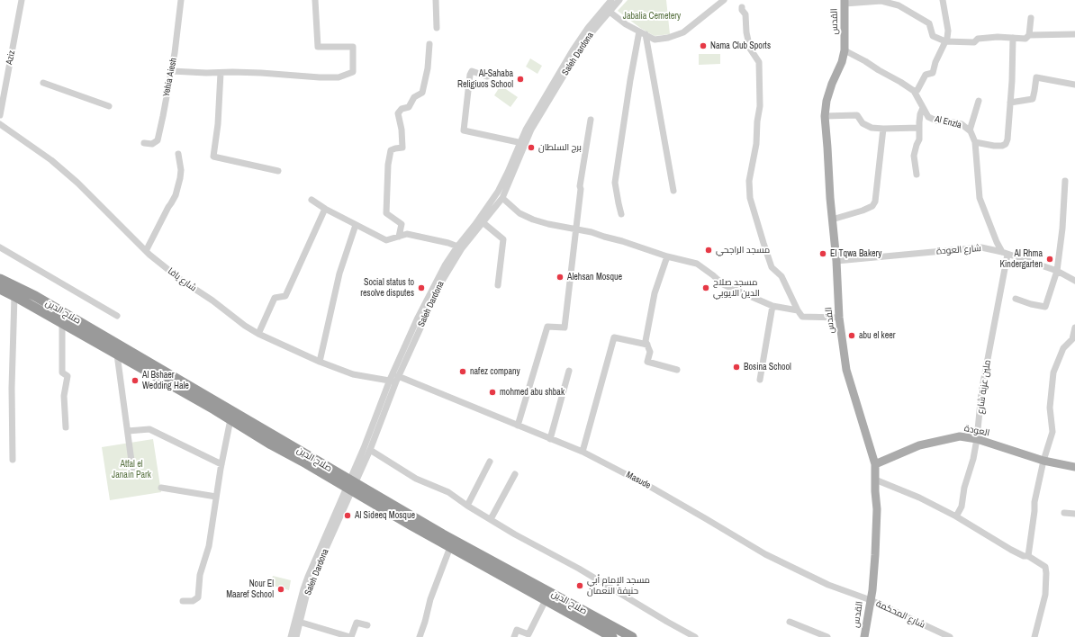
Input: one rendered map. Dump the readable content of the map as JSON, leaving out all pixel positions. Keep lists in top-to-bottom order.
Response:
{
  "streets": {
    "highway": ["صلاح الدين"],
    "main road": ["القدس", "العودة"],
    "street": [
      "Saleh Dardona",
      "Aziz",
      "Yehia Aiesh",
      "Al Enzla",
      "شارع العودة",
      "شارع يافا",
      "ملين عزبة شارع",
      "Masude",
      "شارع المحكمة"
    ]
  },
  "crossings": [
    ["القدس", "Al Enzla"],
    ["القدس", "شارع العودة"],
    ["القدس", "العودة"],
    ["القدس", "Masude"],
    ["القدس", "شارع المحكمة"],
    ["Saleh Dardona", "شارع يافا"],
    ["Saleh Dardona", "صلاح الدين"],
    ["Saleh Dardona", "Masude"],
    ["Al Enzla", "شارع العودة"],
    ["Al Enzla", "ملين عزبة شارع"],
    ["شارع العودة", "ملين عزبة شارع"],
    ["شارع يافا", "Masude"],
    ["ملين عزبة شارع", "العودة"],
    ["Masude", "شارع المحكمة"]
  ],
  "parks": ["Jabalia Cemetery", "Atfal el Janain Park"],
  "places": [
    "Nama Club Sports",
    "Al-Sahaba Religiuos School",
    "برج السلطان",
    "مسجد الراجحي",
    "El Tqwa Bakery",
    "Al Rhma Kindergarten",
    "Alehsan Mosque",
    "Social status to resolve disputes",
    "مسجد صلاح الدين الايوبي",
    "abu el keer",
    "Bosina School",
    "nafez company",
    "Al Bshaer Wedding Hale",
    "mohmed abu shbak",
    "Al Sideeq Mosque",
    "مسجد الإمام أبي حنيفة النعمان",
    "Nour El Maaref School"
  ]
}
